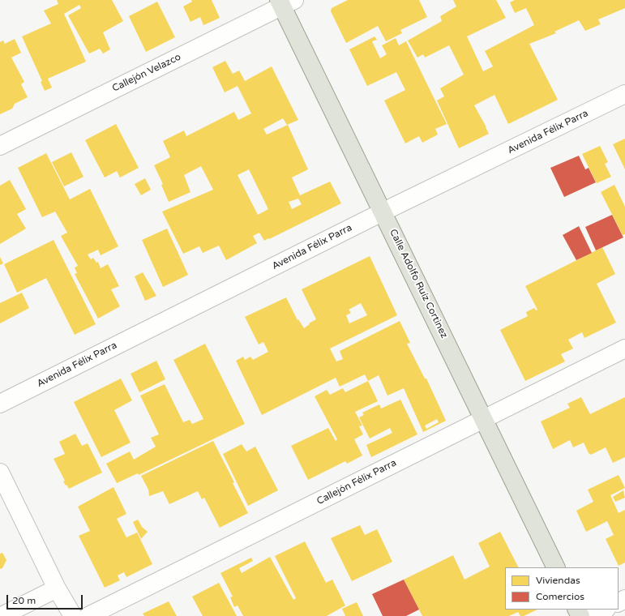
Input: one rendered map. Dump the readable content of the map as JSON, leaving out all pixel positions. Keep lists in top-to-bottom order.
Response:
{
  "streets": {
    "main road": ["Calle Adolfo Ruíz Cortinez"],
    "street": ["Callejón Velazco", "Avenida Félix Parra", "Callejón Félix Parra"]
  },
  "crossings": [
    ["Callejón Velazco", "Calle Adolfo Ruíz Cortinez"],
    ["Avenida Félix Parra", "Calle Adolfo Ruíz Cortinez"],
    ["Calle Adolfo Ruíz Cortinez", "Callejón Félix Parra"]
  ],
  "legend": ["Viviendas", "Comercios"],
  "scale_bar": "20 m"
}
